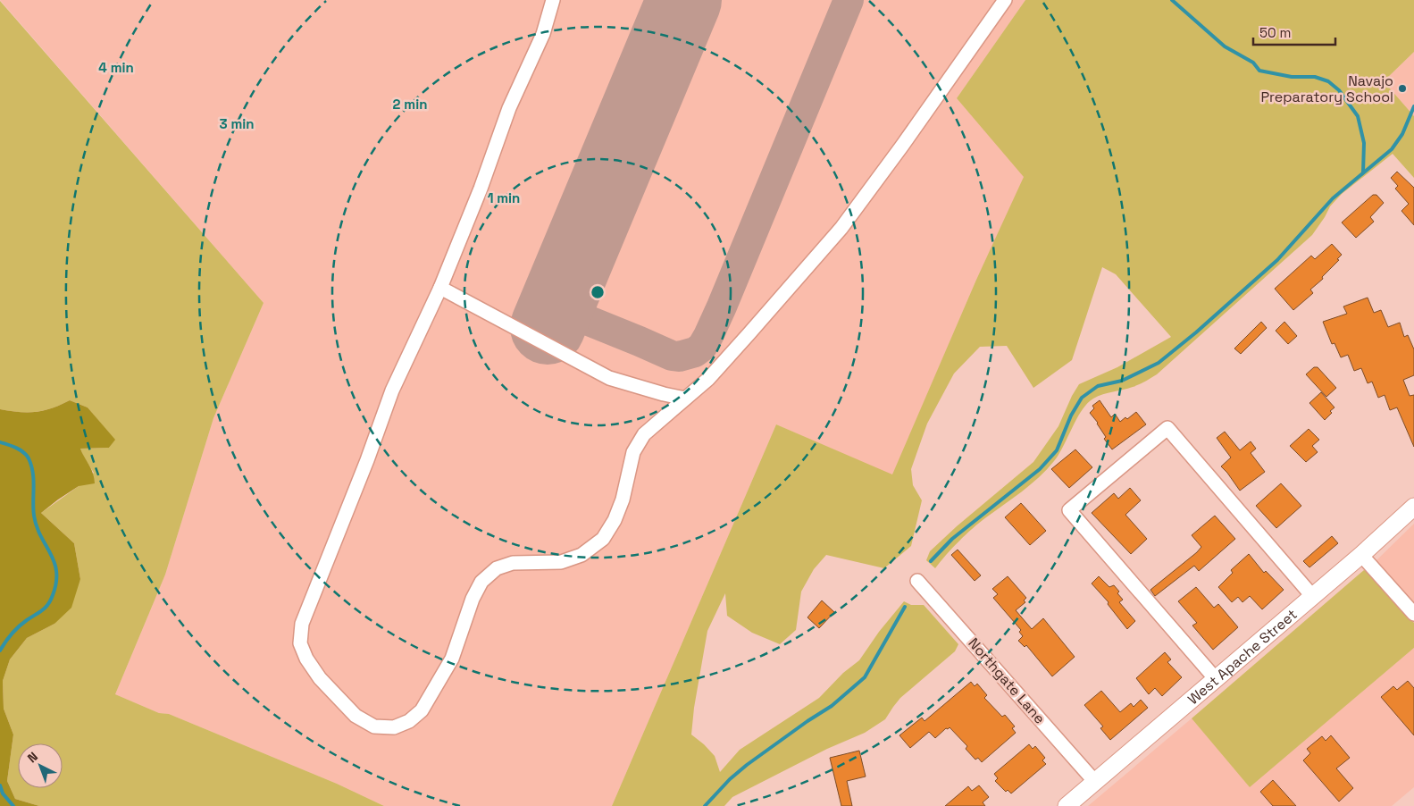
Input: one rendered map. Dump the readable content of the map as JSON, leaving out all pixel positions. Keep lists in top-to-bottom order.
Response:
{
  "streets": {
    "main road": ["West Apache Street"],
    "street": ["Northgate Lane"]
  },
  "crossings": [
    ["West Apache Street", "Northgate Lane"]
  ],
  "places": ["Navajo Preparatory School"],
  "scale_bar": "50 m",
  "north": "top left",
  "rings": [
    "4 min",
    "2 min",
    "3 min",
    "1 min"
  ]
}
